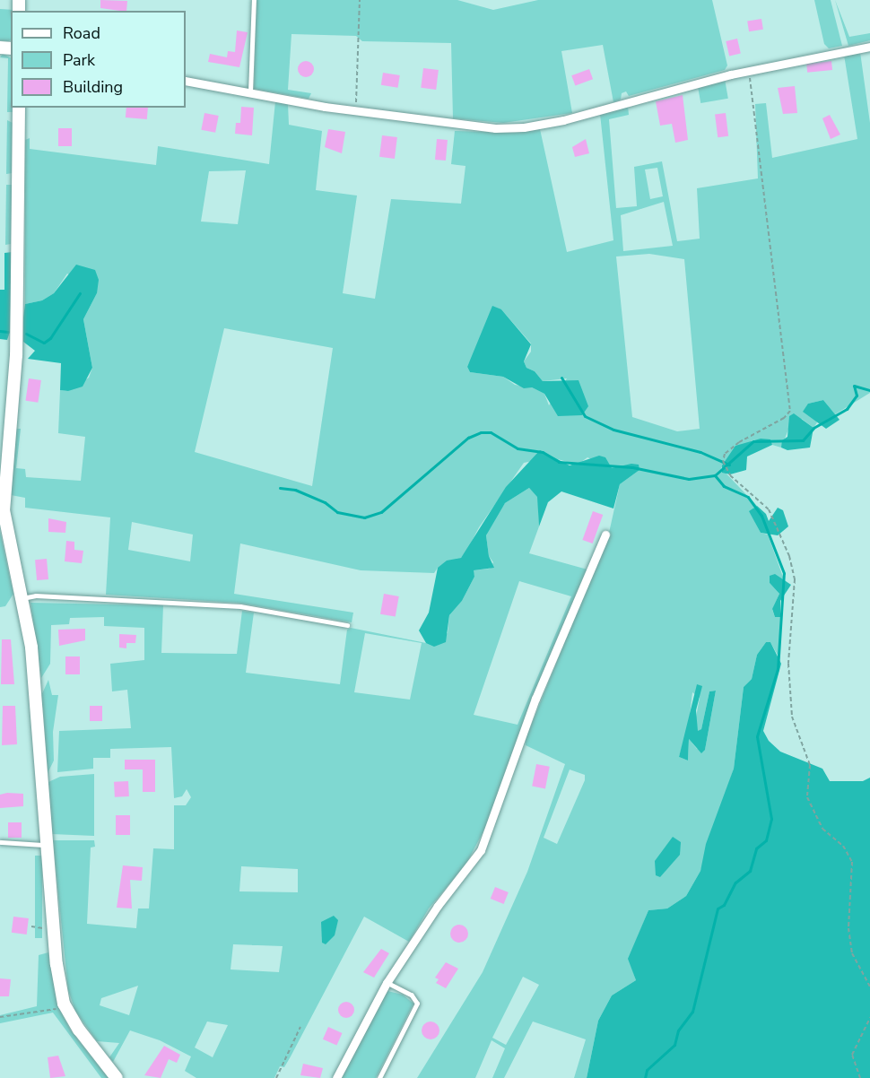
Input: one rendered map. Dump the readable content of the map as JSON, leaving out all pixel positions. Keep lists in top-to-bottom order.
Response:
{
  "legend": ["Road", "Park", "Building"]
}
